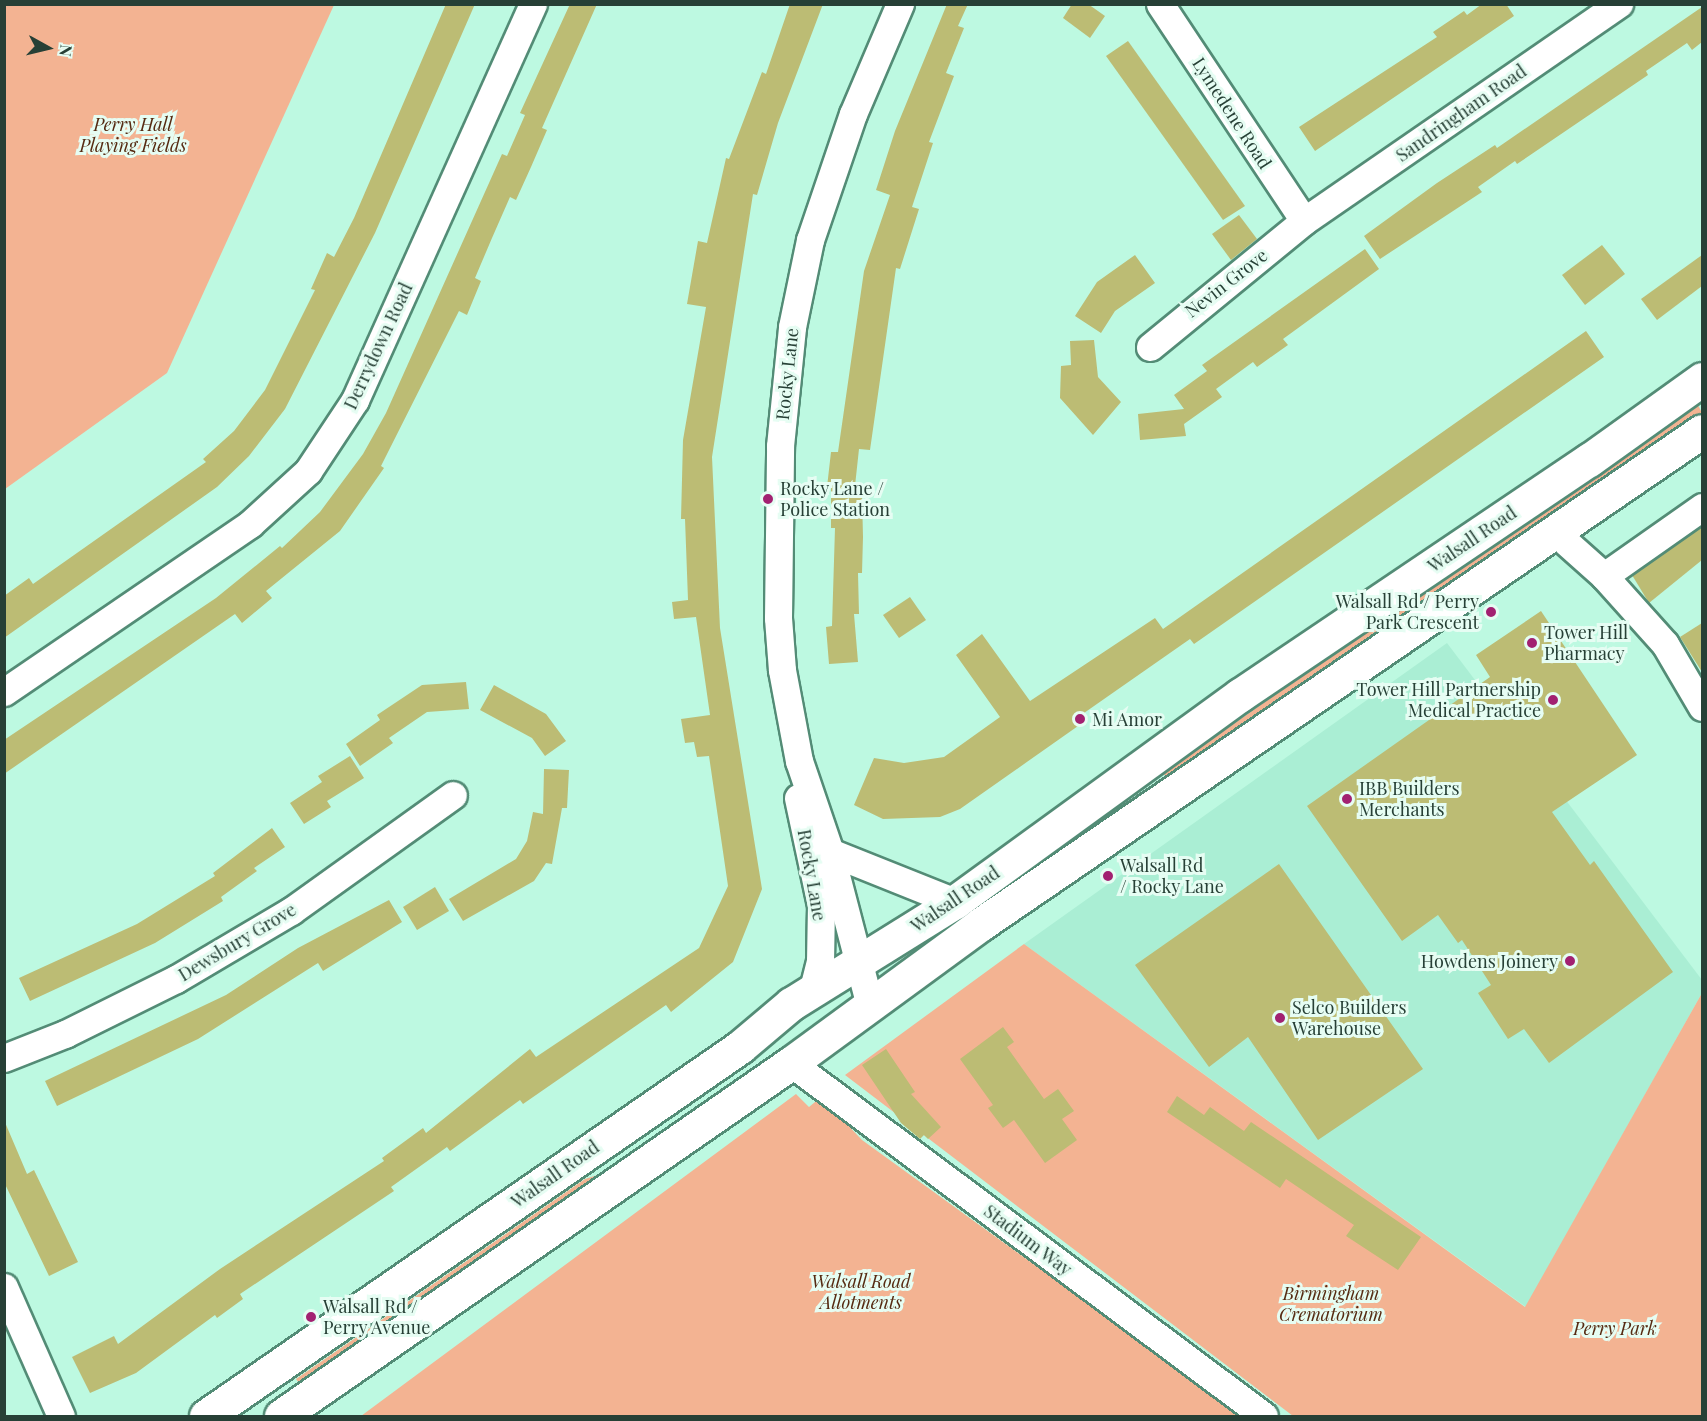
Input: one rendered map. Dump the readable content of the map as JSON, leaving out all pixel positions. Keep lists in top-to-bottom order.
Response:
{
  "streets": {
    "highway": ["Walsall Road"],
    "street": [
      "Lymedene Road",
      "Sandringham Road",
      "Nevin Grove",
      "Derrydown Road",
      "Rocky Lane",
      "Dewsbury Grove",
      "Stadium Way"
    ]
  },
  "crossings": [
    ["Lymedene Road", "Sandringham Road"],
    ["Lymedene Road", "Nevin Grove"],
    ["Sandringham Road", "Nevin Grove"],
    ["Rocky Lane", "Walsall Road"],
    ["Walsall Road", "Stadium Way"]
  ],
  "parks": [
    "Perry Hall Playing Fields",
    "Walsall Road Allotments",
    "Birmingham Crematorium",
    "Perry Park"
  ],
  "places": [
    "Rocky Lane / Police Station",
    "Walsall Rd / Perry Park Crescent",
    "Tower Hill Pharmacy",
    "Tower Hill Partnership Medical Practice",
    "Mi Amor",
    "IBB Builders Merchants",
    "Walsall Rd / Rocky Lane",
    "Howdens Joinery",
    "Selco Builders Warehouse",
    "Walsall Rd / Perry Avenue"
  ],
  "north": "right"
}
